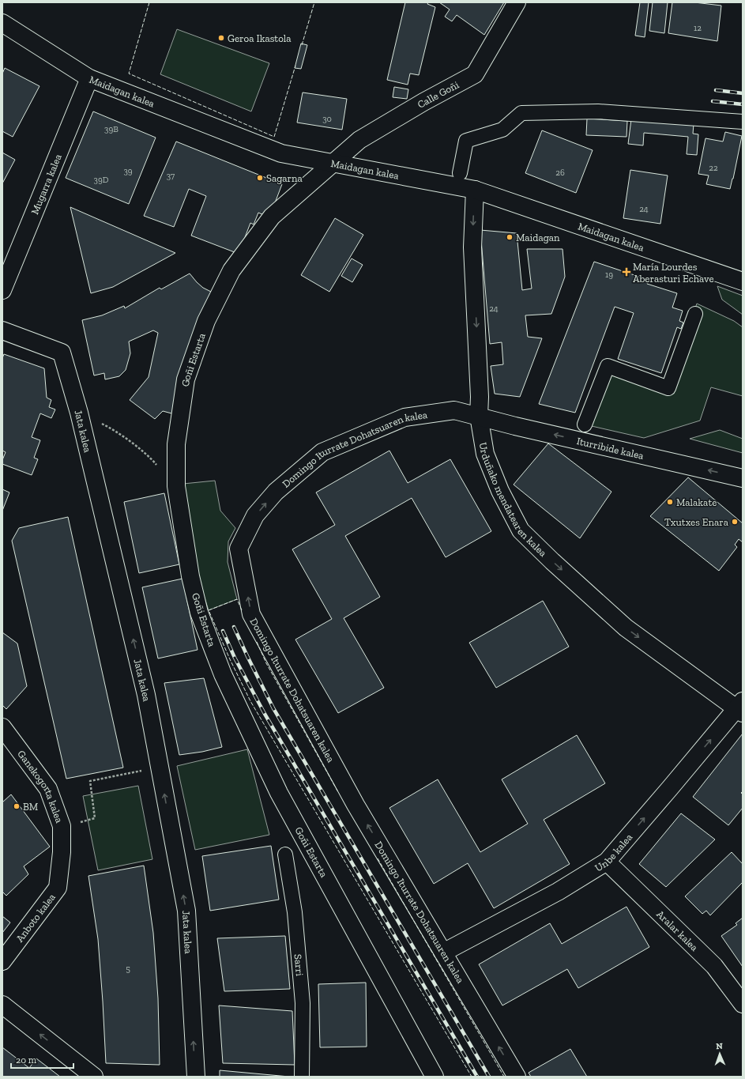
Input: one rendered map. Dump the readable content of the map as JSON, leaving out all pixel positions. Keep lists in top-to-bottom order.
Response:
{
  "streets": {
    "street": [
      "Maidagan kalea",
      "Calle Goñi",
      "Mugarra kalea",
      "Goñi Estarta",
      "Jata kalea",
      "Iturribide kalea",
      "Domingo Iturrate Dohatsuaren kalea",
      "Urduñako mendatearen kalea",
      "Ganekogorta kalea",
      "Unbe kalea",
      "Anboto kalea",
      "Aralar kalea",
      "Sarri"
    ]
  },
  "crossings": [
    ["Maidagan kalea", "Calle Goñi"],
    ["Maidagan kalea", "Mugarra kalea"],
    ["Maidagan kalea", "Goñi Estarta"],
    ["Maidagan kalea", "Urduñako mendatearen kalea"],
    ["Calle Goñi", "Goñi Estarta"],
    ["Iturribide kalea", "Domingo Iturrate Dohatsuaren kalea"],
    ["Iturribide kalea", "Urduñako mendatearen kalea"],
    ["Domingo Iturrate Dohatsuaren kalea", "Urduñako mendatearen kalea"],
    ["Domingo Iturrate Dohatsuaren kalea", "Unbe kalea"],
    ["Urduñako mendatearen kalea", "Unbe kalea"],
    ["Ganekogorta kalea", "Anboto kalea"],
    ["Unbe kalea", "Aralar kalea"]
  ],
  "one_way": [
    "Jata kalea",
    "Iturribide kalea",
    "Urduñako mendatearen kalea",
    "Unbe kalea"
  ],
  "places": {
    "other": [
      "Geroa Ikastola",
      "Sagarna",
      "Maidagan",
      "Malakate",
      "Txutxes Enara",
      "BM"
    ],
    "health": ["María Lourdes Aberasturi Echave"]
  },
  "house_numbers": [
    "12",
    "30",
    "39B",
    "22",
    "39",
    "26",
    "37",
    "39D",
    "24",
    "19",
    "24",
    "5"
  ],
  "scale_bar": "20 m",
  "north": "top"
}
